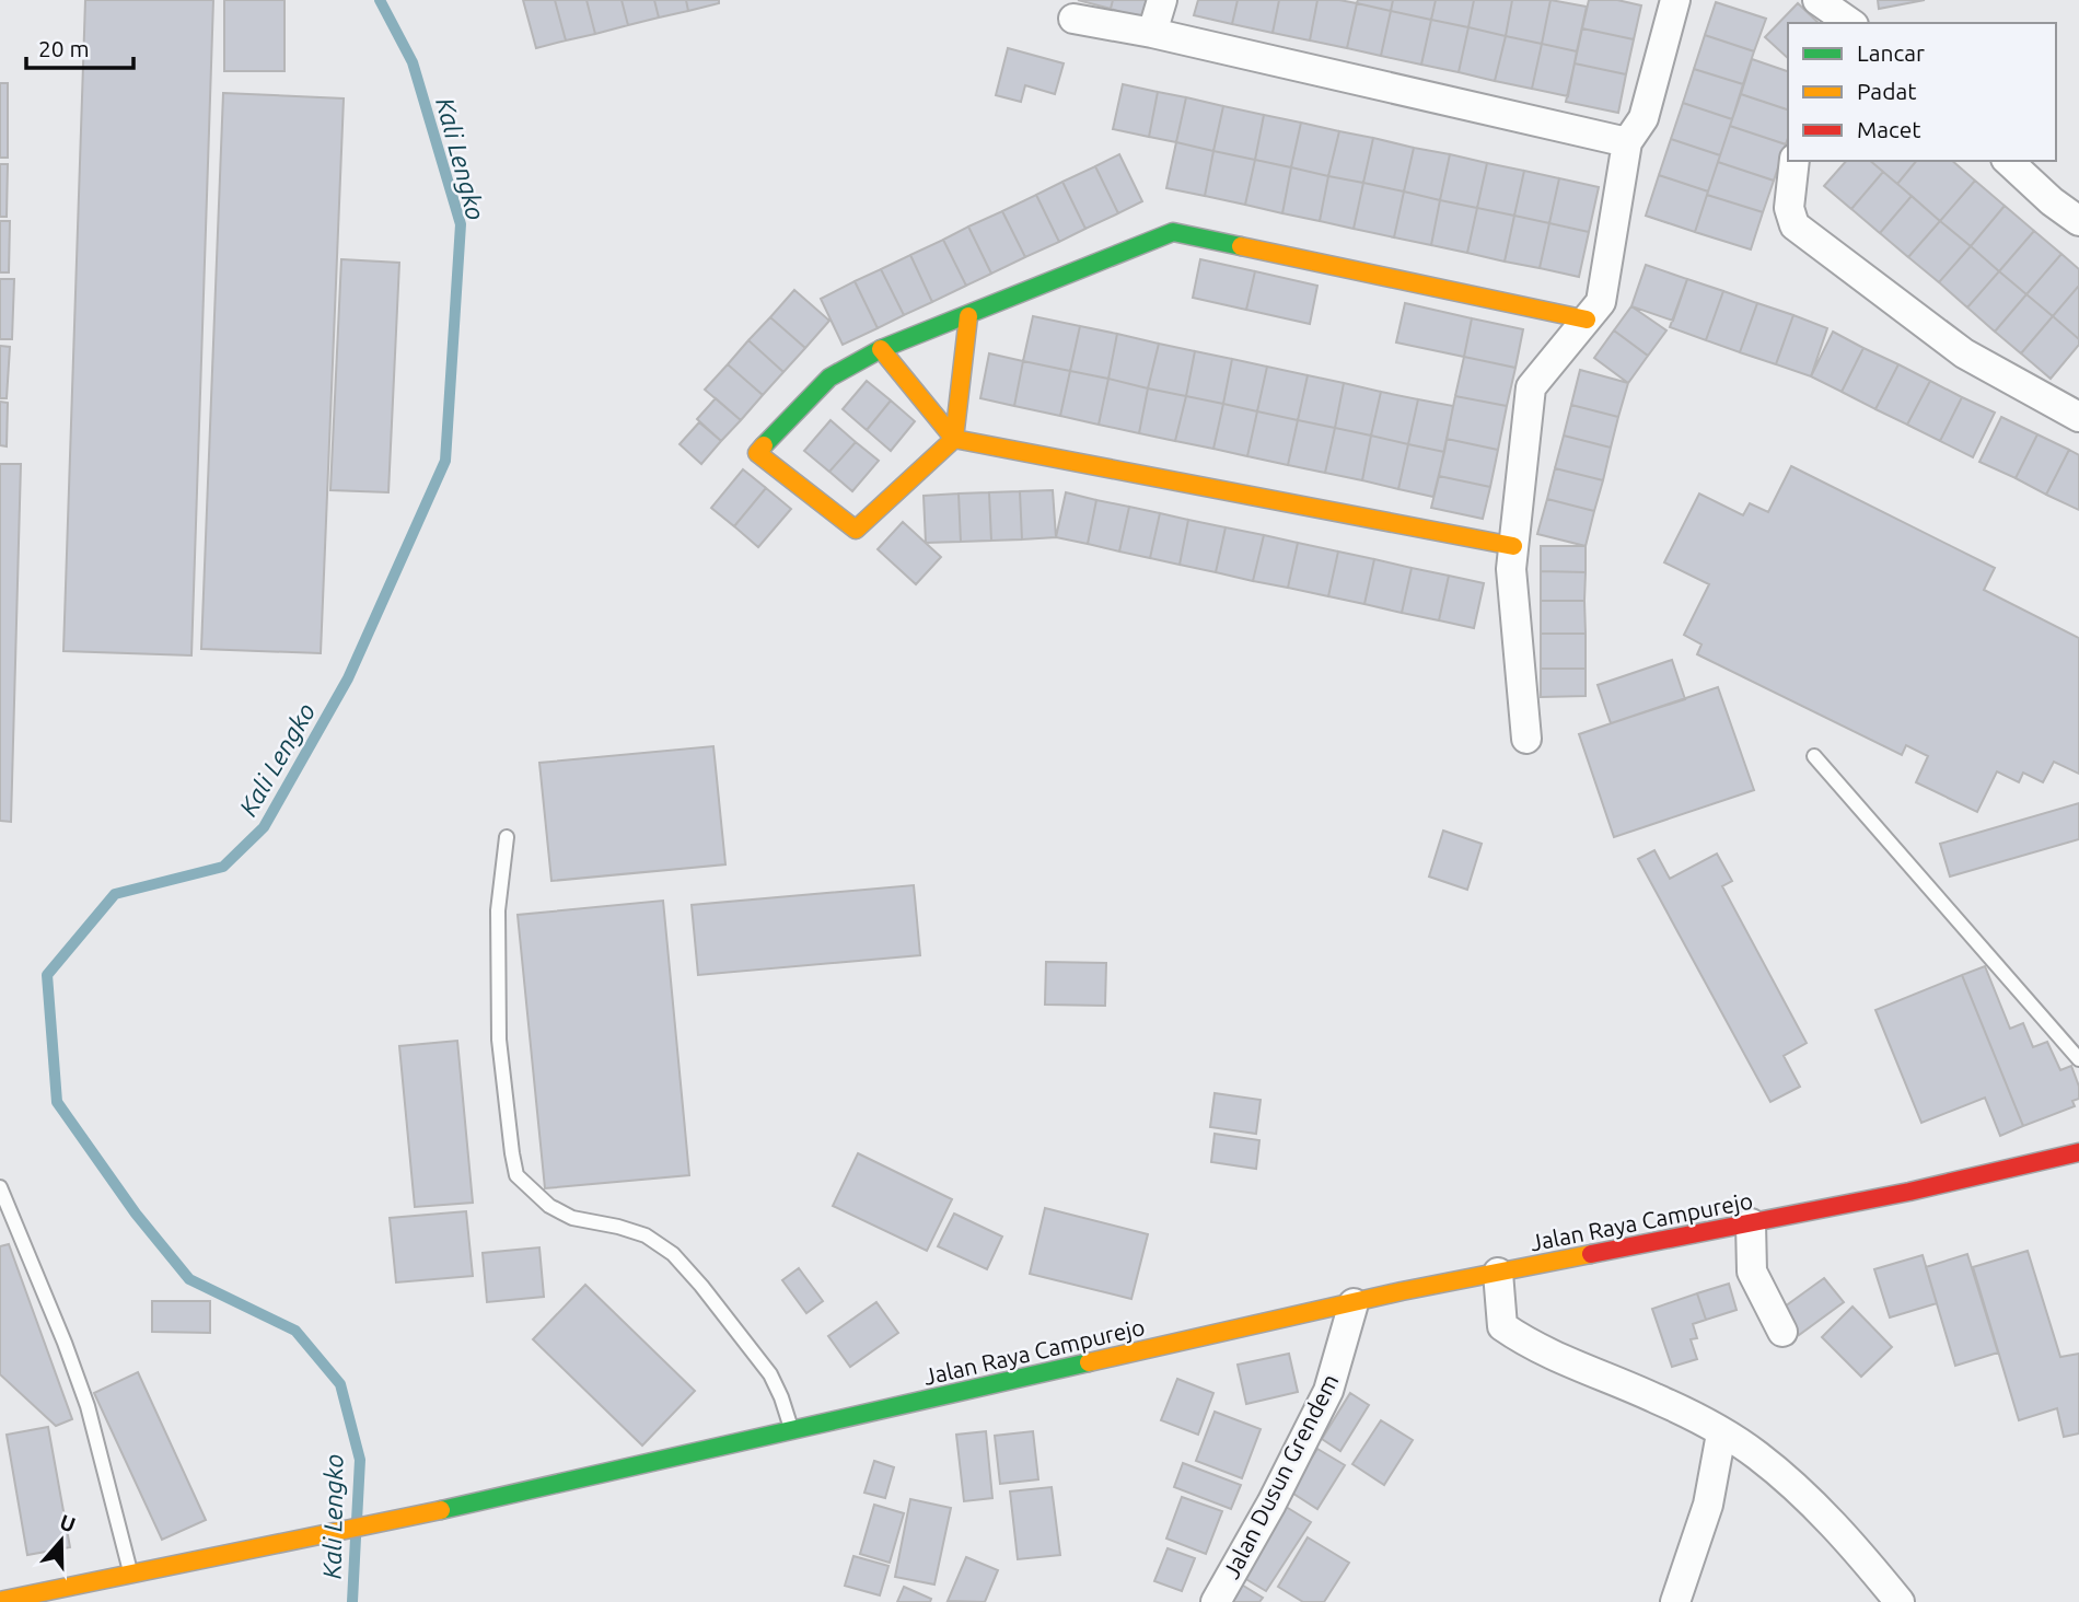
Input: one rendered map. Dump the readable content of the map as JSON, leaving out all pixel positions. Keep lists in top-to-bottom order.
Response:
{
  "streets": {
    "main road": ["Jalan Raya Campurejo"],
    "street": ["Jalan Dusun Grendem"]
  },
  "crossings": [
    ["Jalan Raya Campurejo", "Jalan Dusun Grendem"]
  ],
  "water": ["Kali Lengko"],
  "legend": ["Lancar", "Padat", "Macet"],
  "scale_bar": "20 m",
  "north": "top"
}
